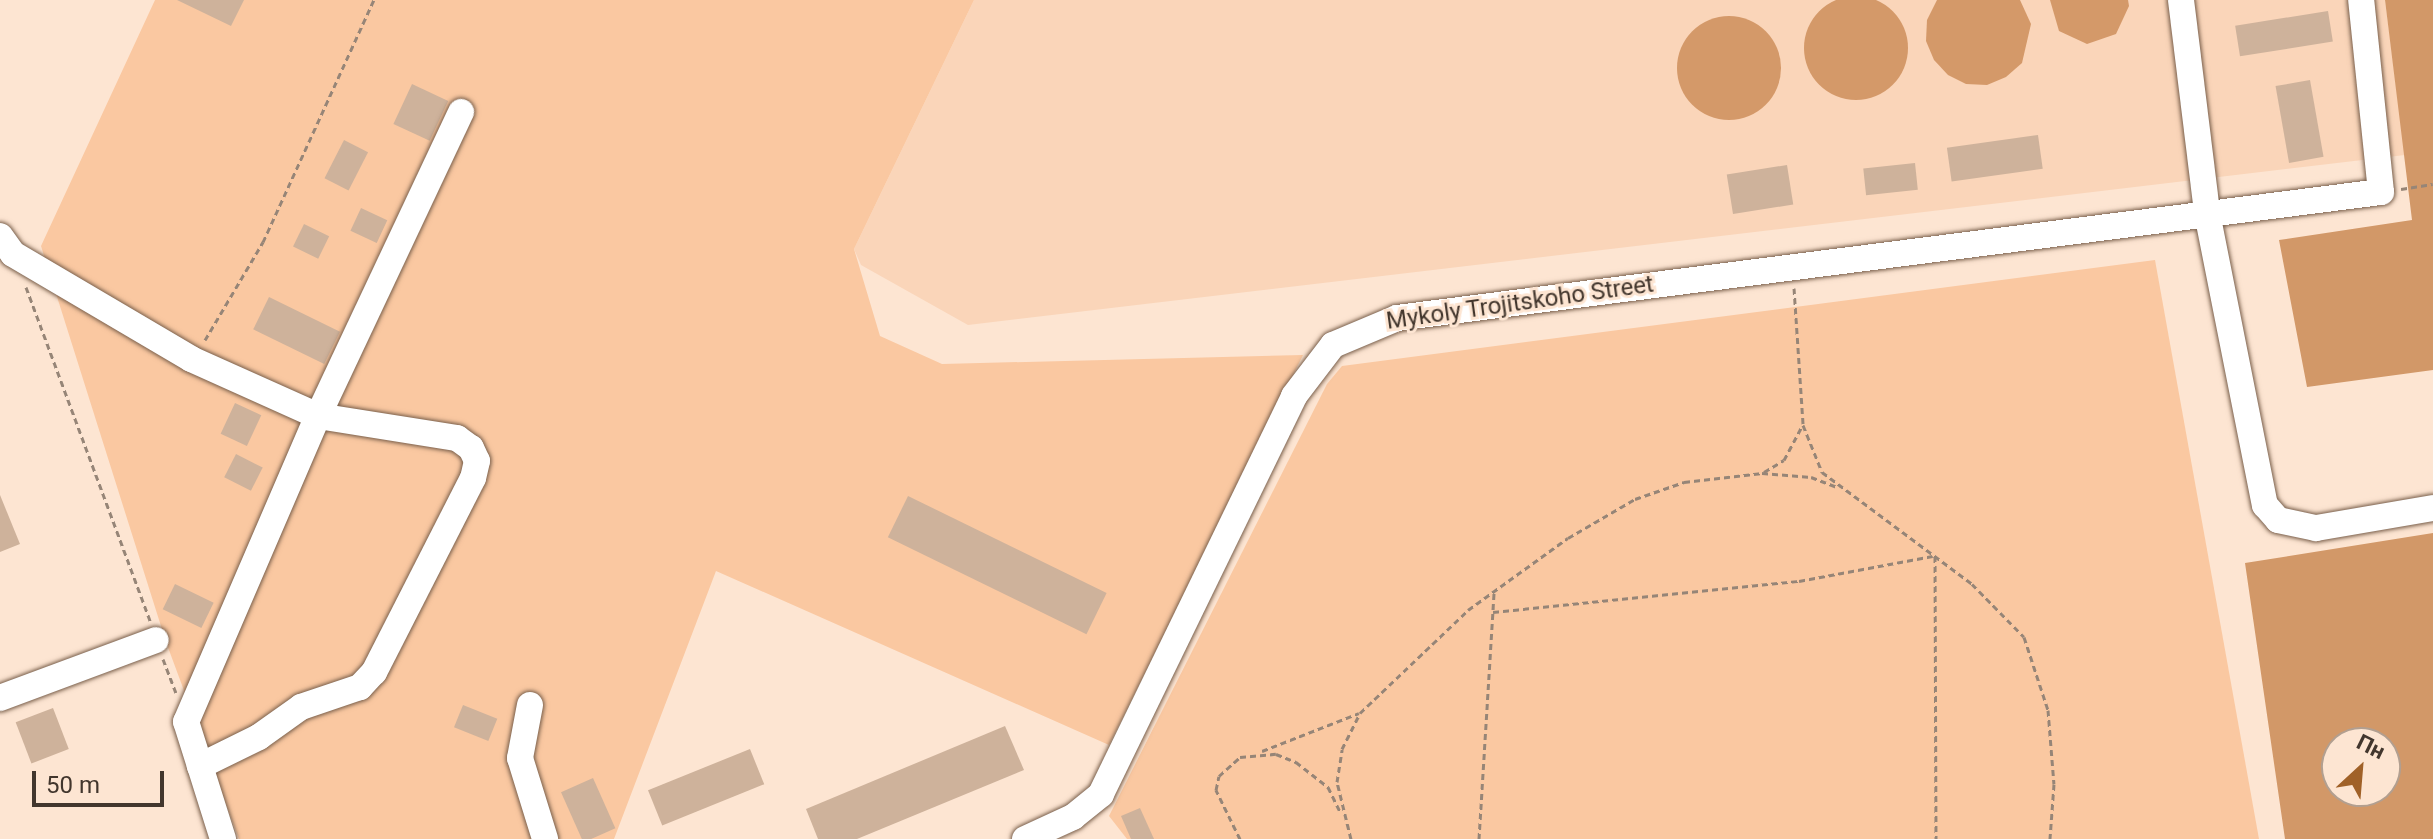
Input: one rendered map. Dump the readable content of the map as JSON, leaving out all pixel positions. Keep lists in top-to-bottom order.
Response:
{
  "streets": {
    "street": ["Mykoly Trojitskoho Street"]
  },
  "scale_bar": "50 m",
  "north": "top right"
}
